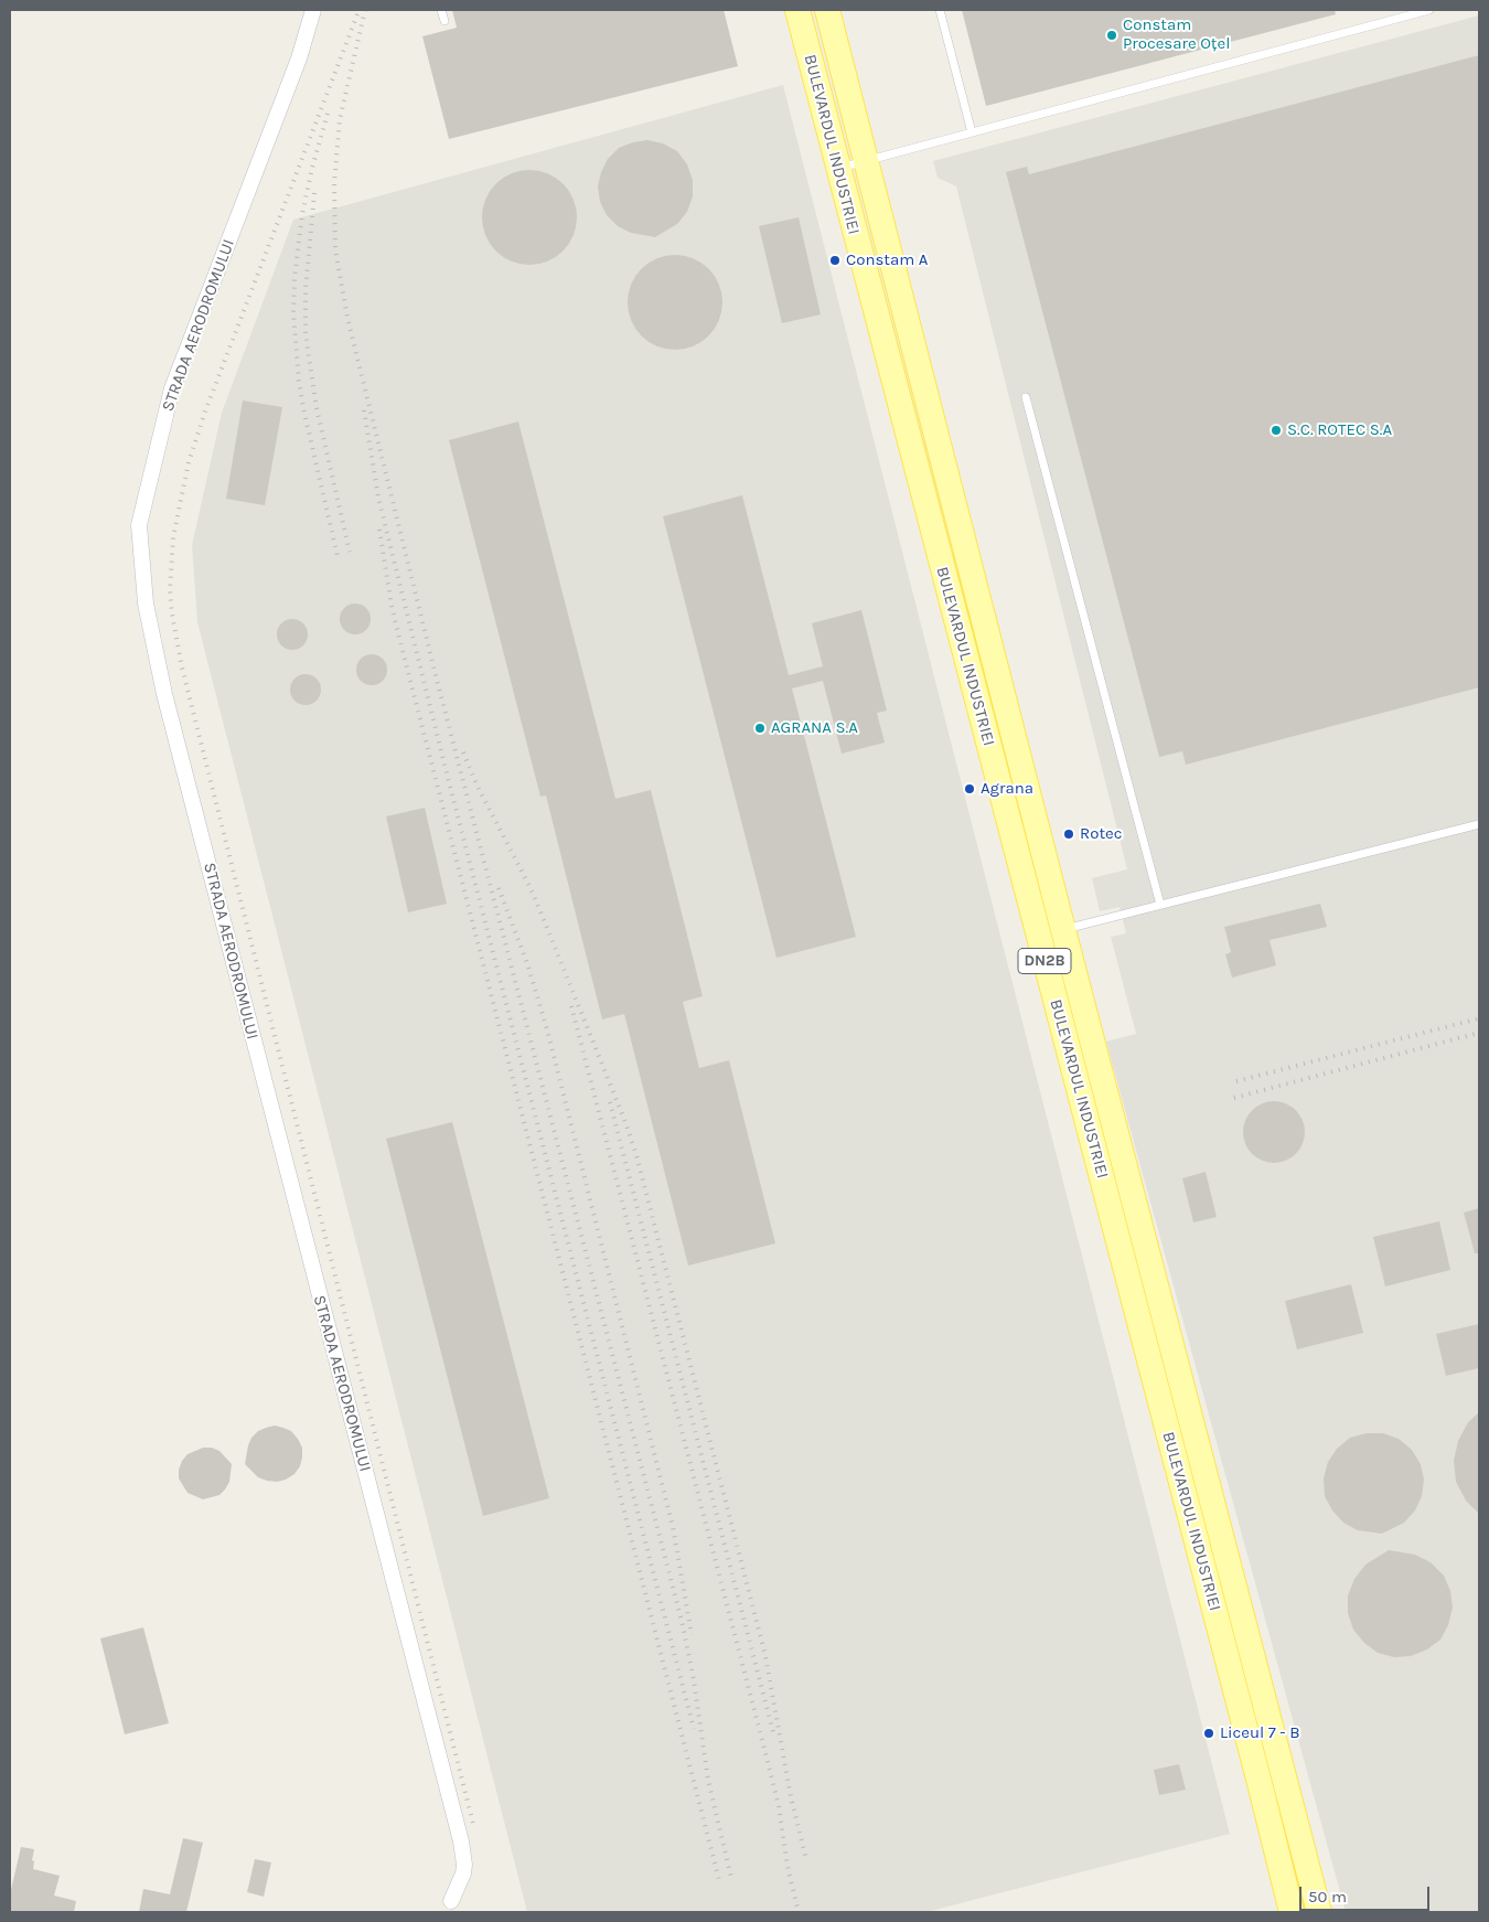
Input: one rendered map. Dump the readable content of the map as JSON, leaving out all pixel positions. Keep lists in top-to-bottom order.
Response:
{
  "streets": {
    "main road": ["BULEVARDUL INDUSTRIEI", "DN2B"],
    "street": ["STRADA AERODROMULUI"]
  },
  "places": [
    "Constam Procesare Oțel",
    "Constam A",
    "S.C. ROTEC S.A",
    "AGRANA S.A",
    "Agrana",
    "Rotec",
    "Liceul 7 - B"
  ],
  "scale_bar": "50 m"
}
